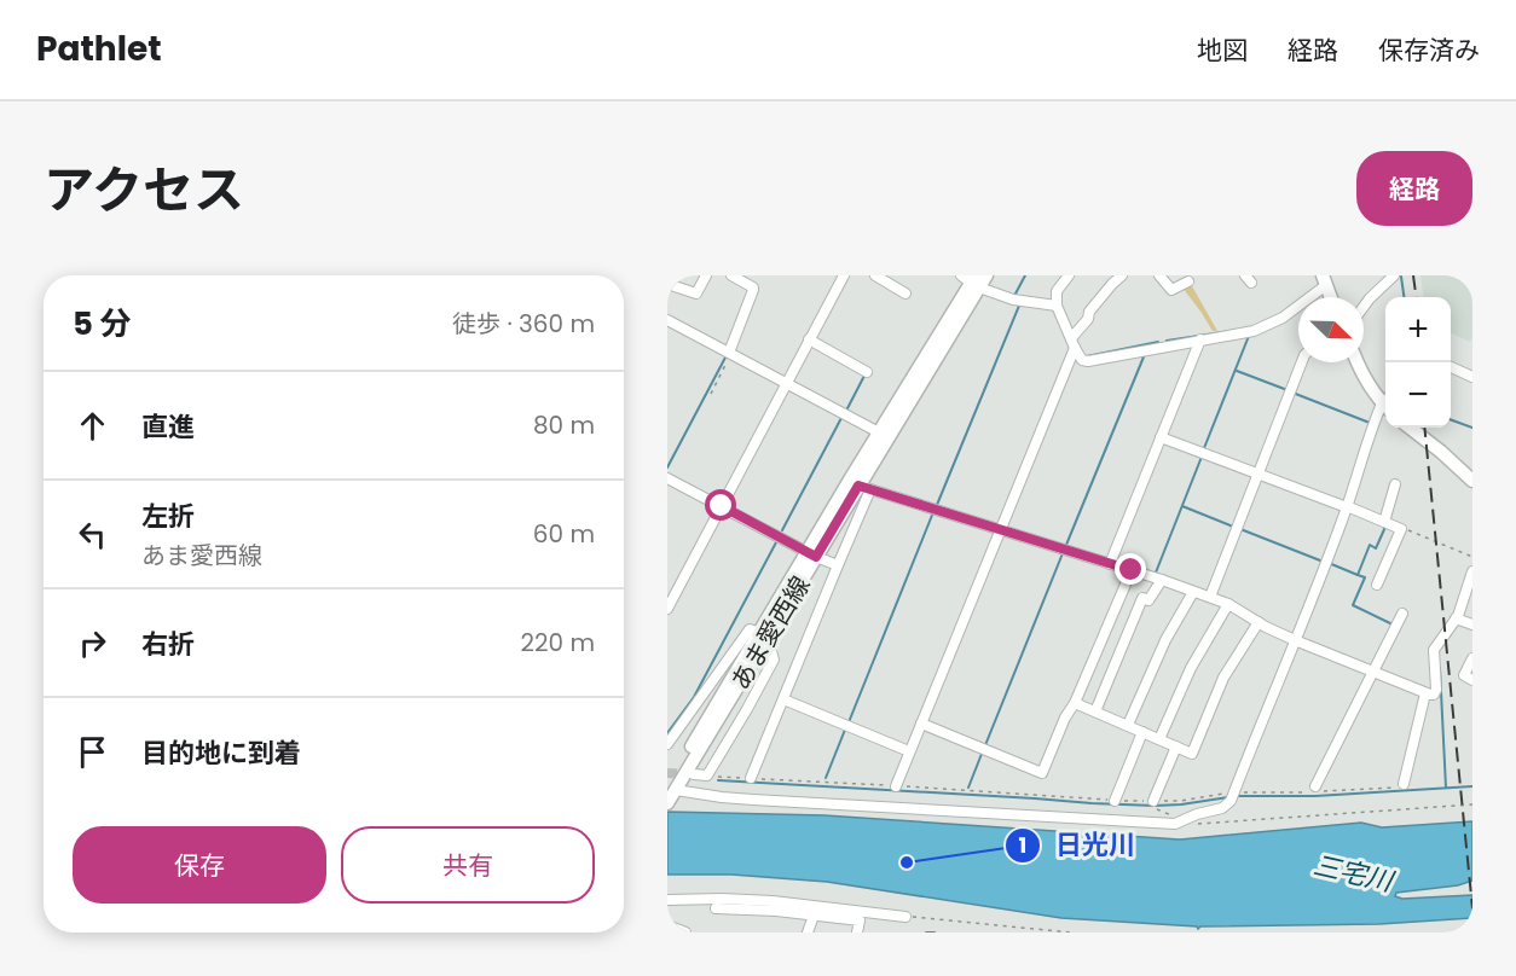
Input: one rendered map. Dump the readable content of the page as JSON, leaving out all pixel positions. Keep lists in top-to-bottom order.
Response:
{
  "streets": {
    "main road": ["あま愛西線"]
  },
  "water": ["三宅川"],
  "places": ["日光川"],
  "north": "bottom right",
  "page": {
    "header": "Pathlet",
    "nav": ["地図", "経路", "保存済み"],
    "title": "アクセス",
    "buttons": [
      "経路",
      ["保存", "共有"]
    ],
    "heading": ["5 分", "徒歩 · 360 m"],
    "map_buttons": ["+", "−"],
    "list": [
      ["直進", "80 m"],
      ["左折", "あま愛西線", "60 m"],
      ["右折", "220 m"],
      "目的地に到着"
    ]
  }
}
